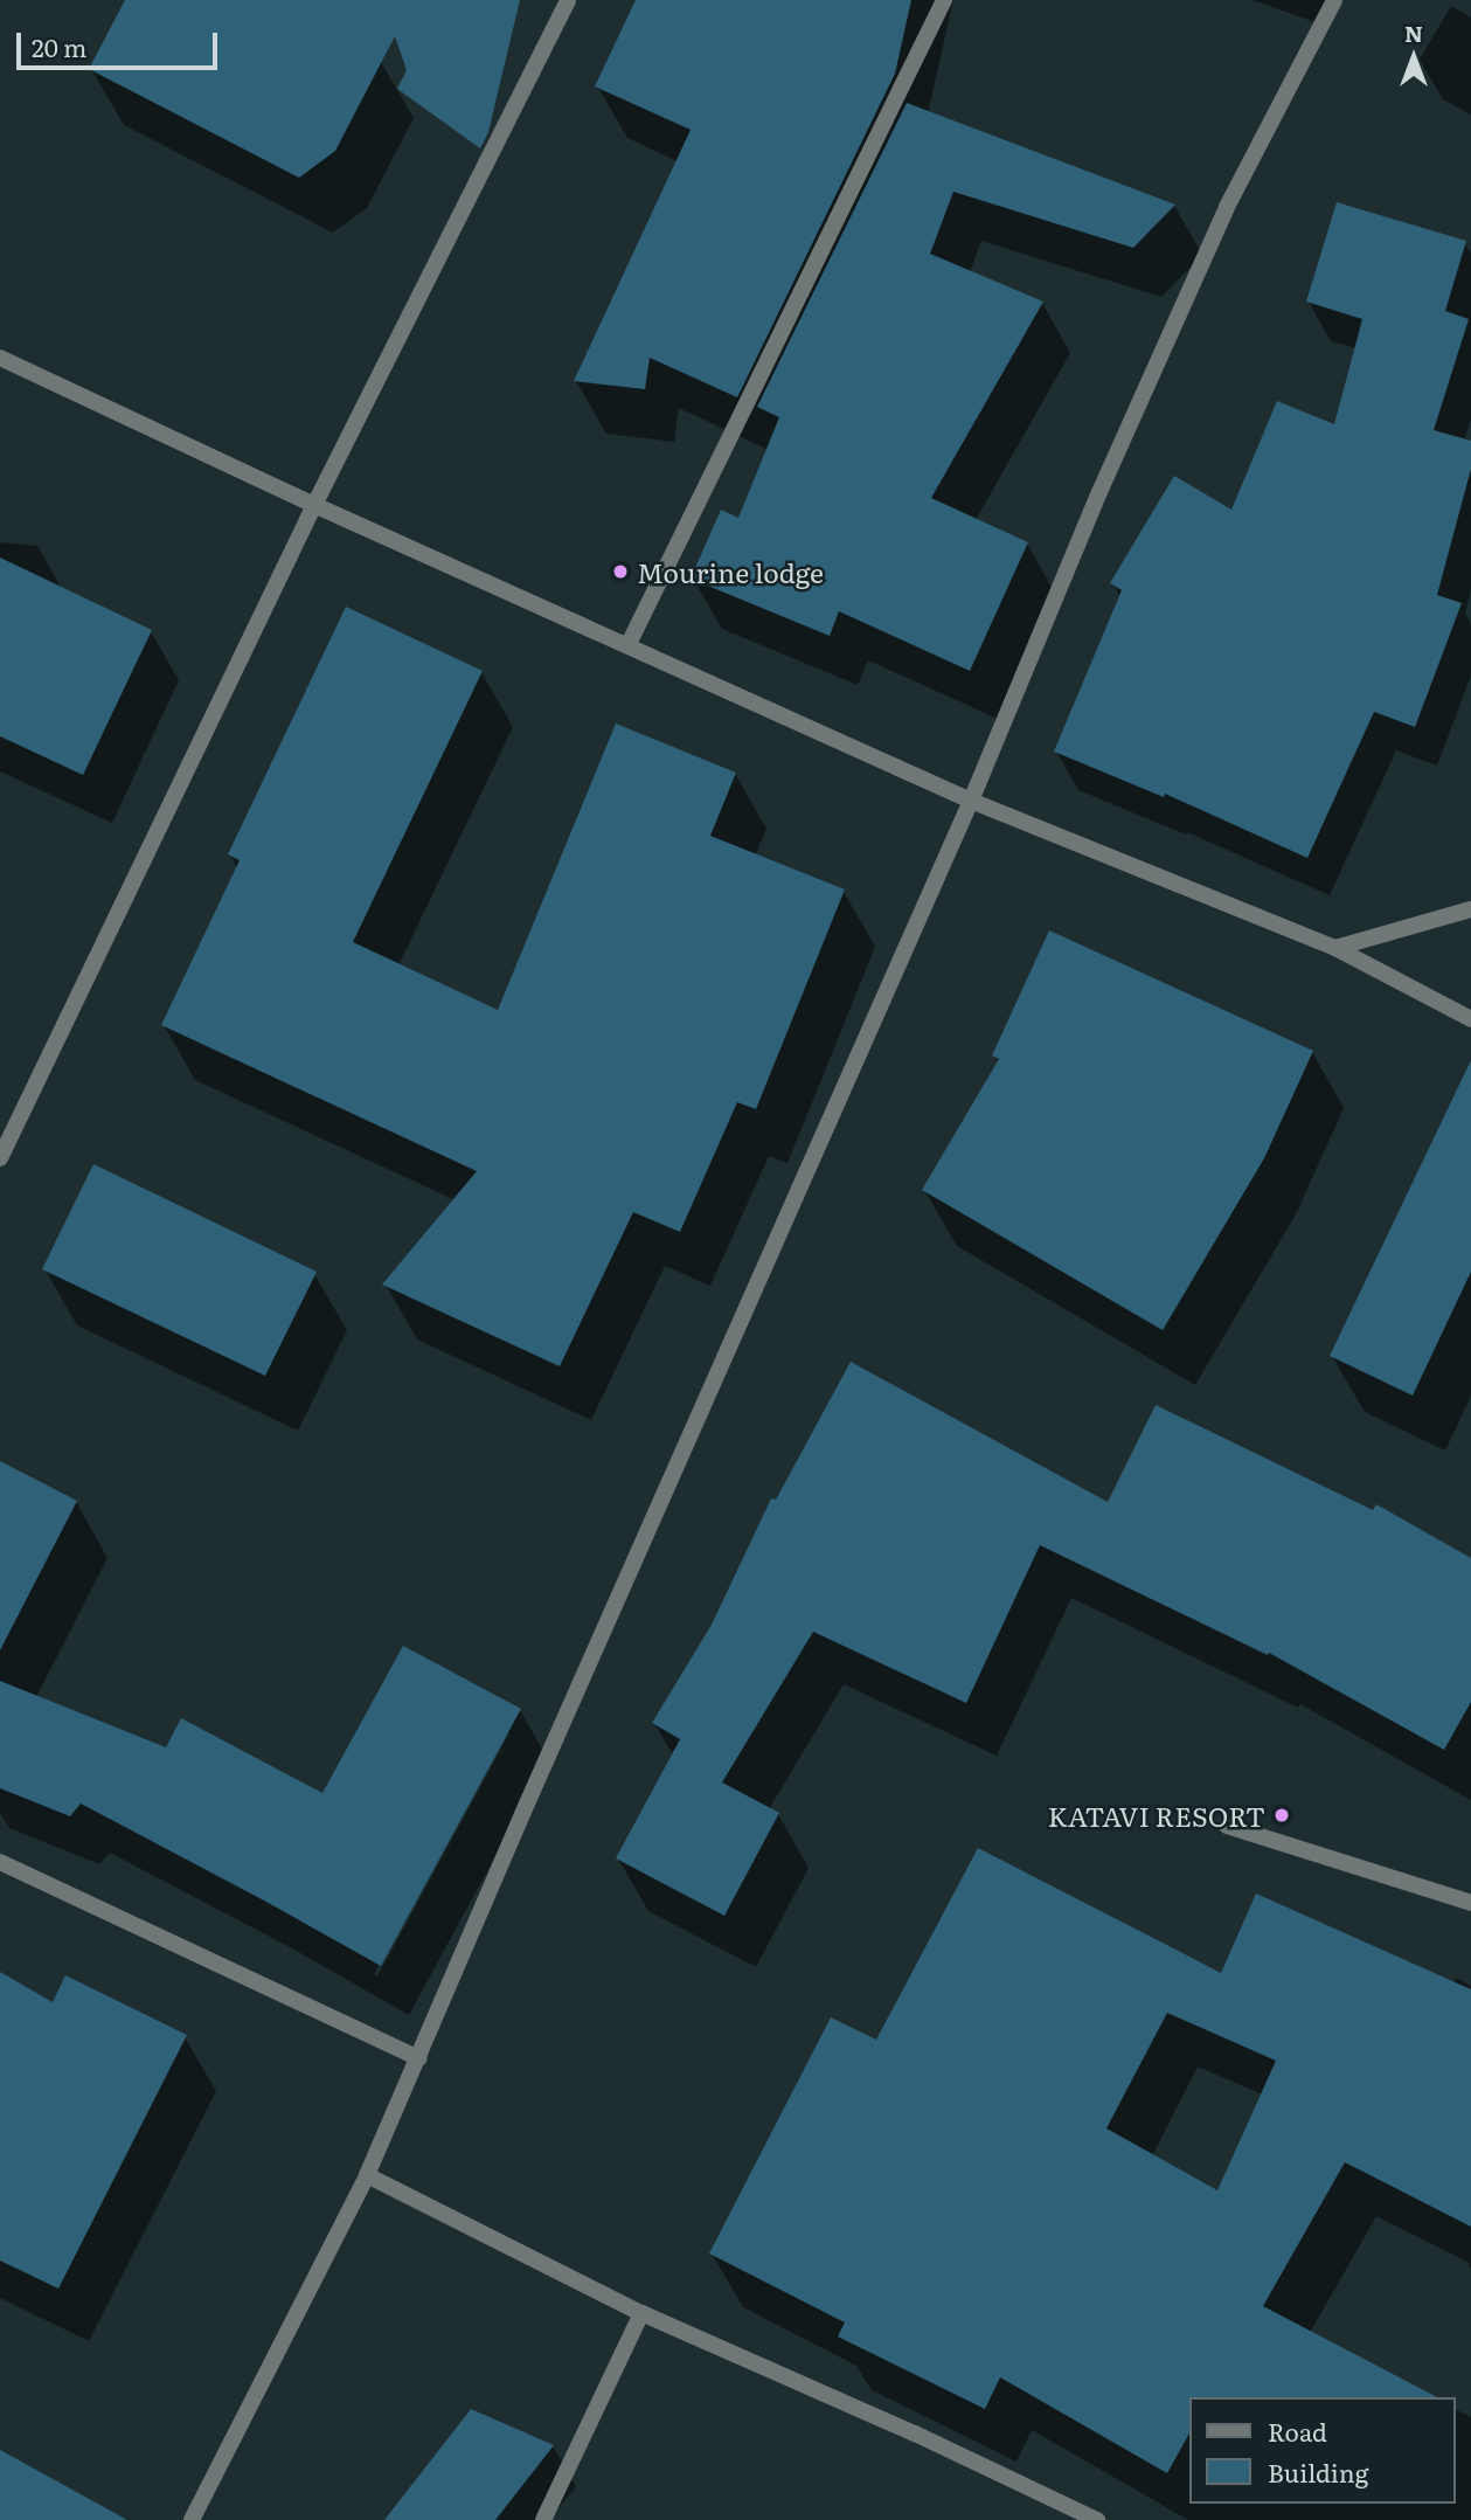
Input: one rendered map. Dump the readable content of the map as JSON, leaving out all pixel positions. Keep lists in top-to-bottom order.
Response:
{
  "places": ["Mourine lodge", "KATAVI RESORT"],
  "legend": ["Road", "Building"],
  "scale_bar": "20 m",
  "north": "top"
}
